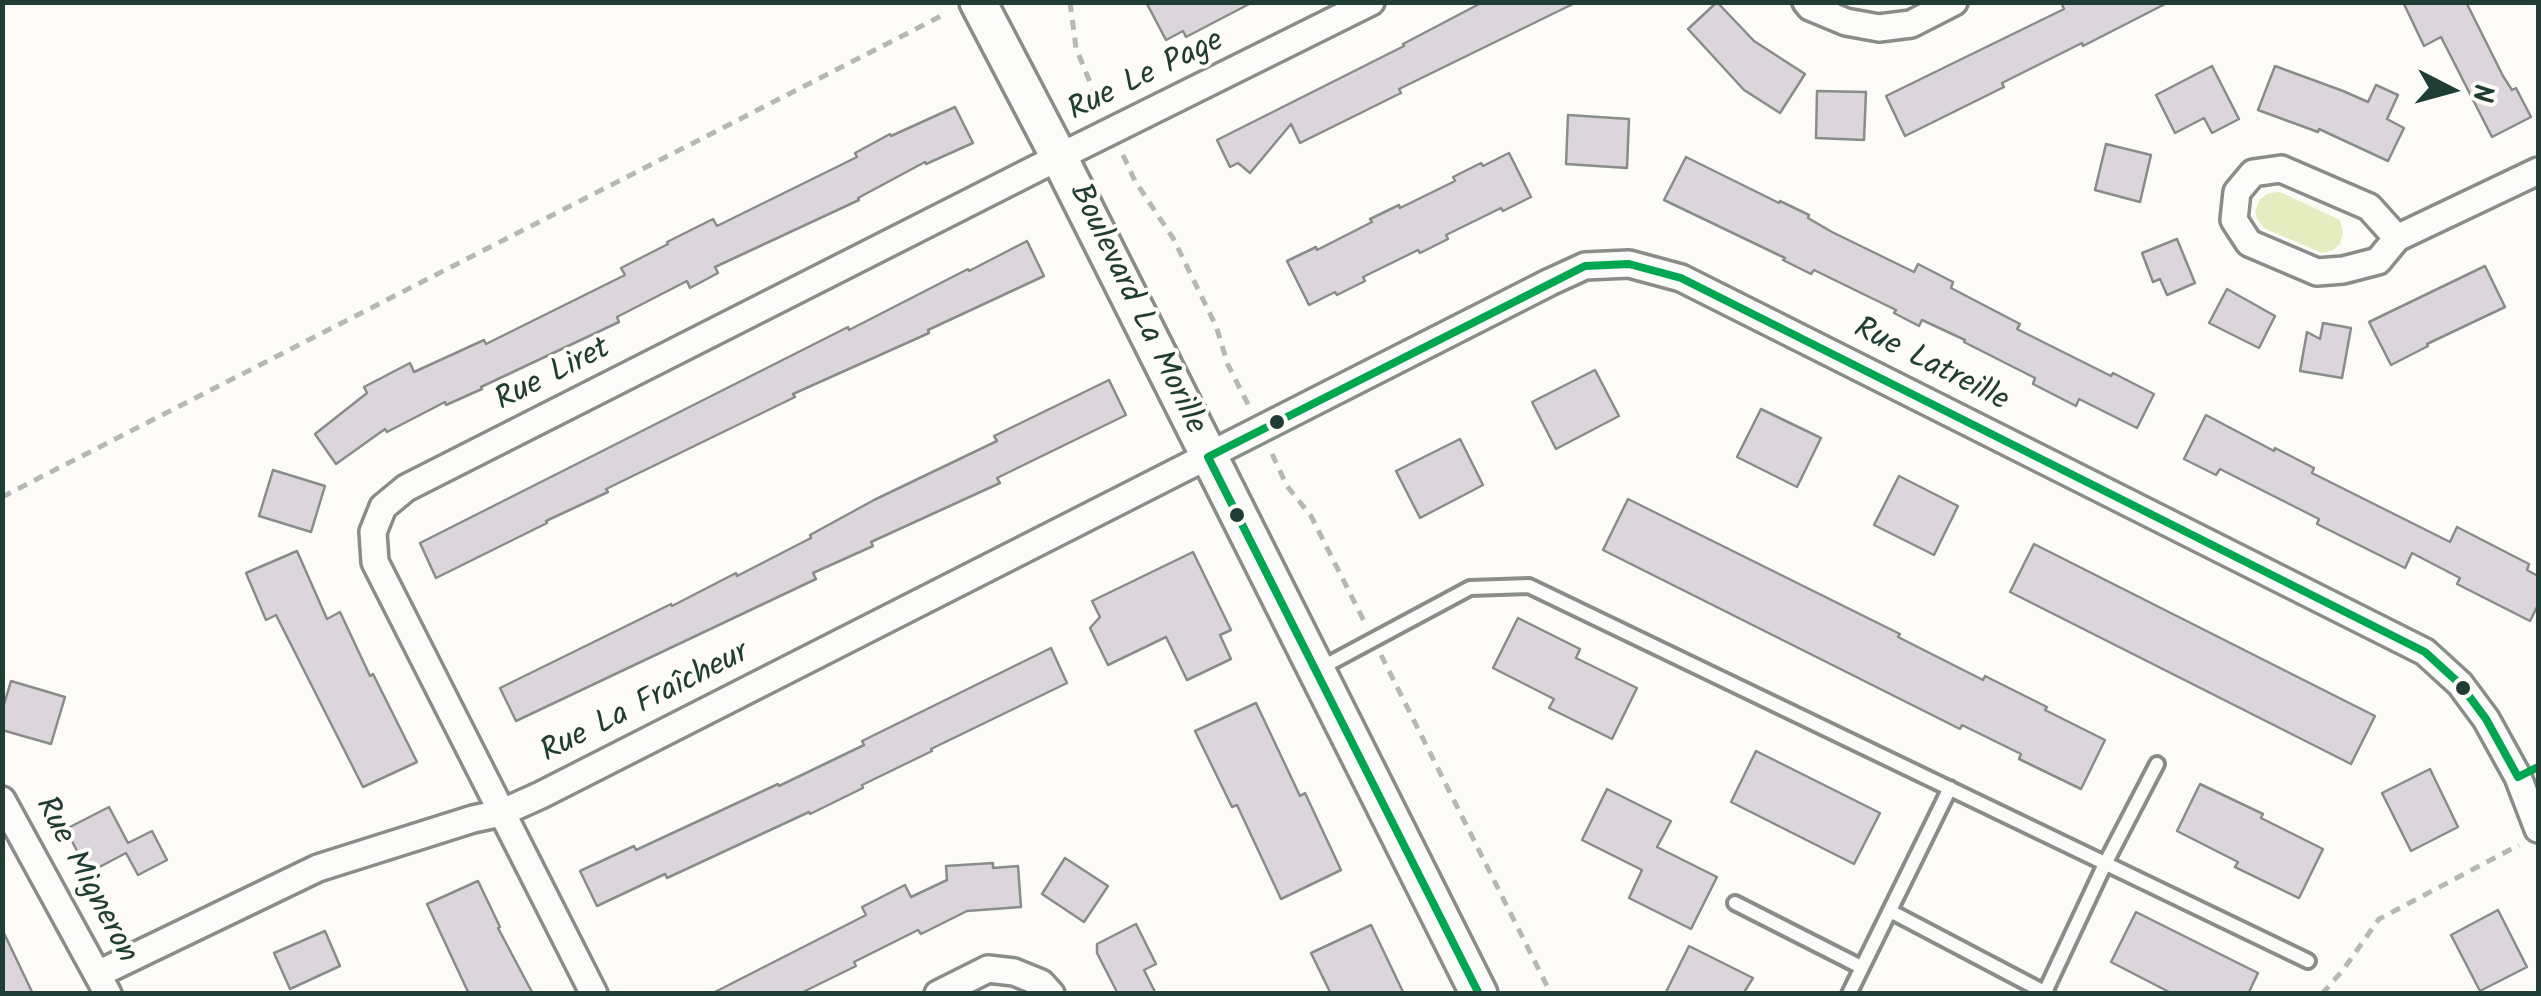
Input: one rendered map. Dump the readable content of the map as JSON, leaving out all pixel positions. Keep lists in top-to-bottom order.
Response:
{
  "streets": {
    "street": [
      "Rue Le Page",
      "Boulevard La Morille",
      "Rue Latreille",
      "Rue Liret",
      "Rue La Fraîcheur",
      "Rue Migneron"
    ]
  },
  "crossings": [
    ["Rue Le Page", "Boulevard La Morille"],
    ["Rue Le Page", "Rue Liret"],
    ["Boulevard La Morille", "Rue Latreille"],
    ["Boulevard La Morille", "Rue Liret"],
    ["Boulevard La Morille", "Rue La Fraîcheur"],
    ["Rue Latreille", "Rue La Fraîcheur"],
    ["Rue Liret", "Rue La Fraîcheur"],
    ["Rue La Fraîcheur", "Rue Migneron"]
  ],
  "north": "right"
}
